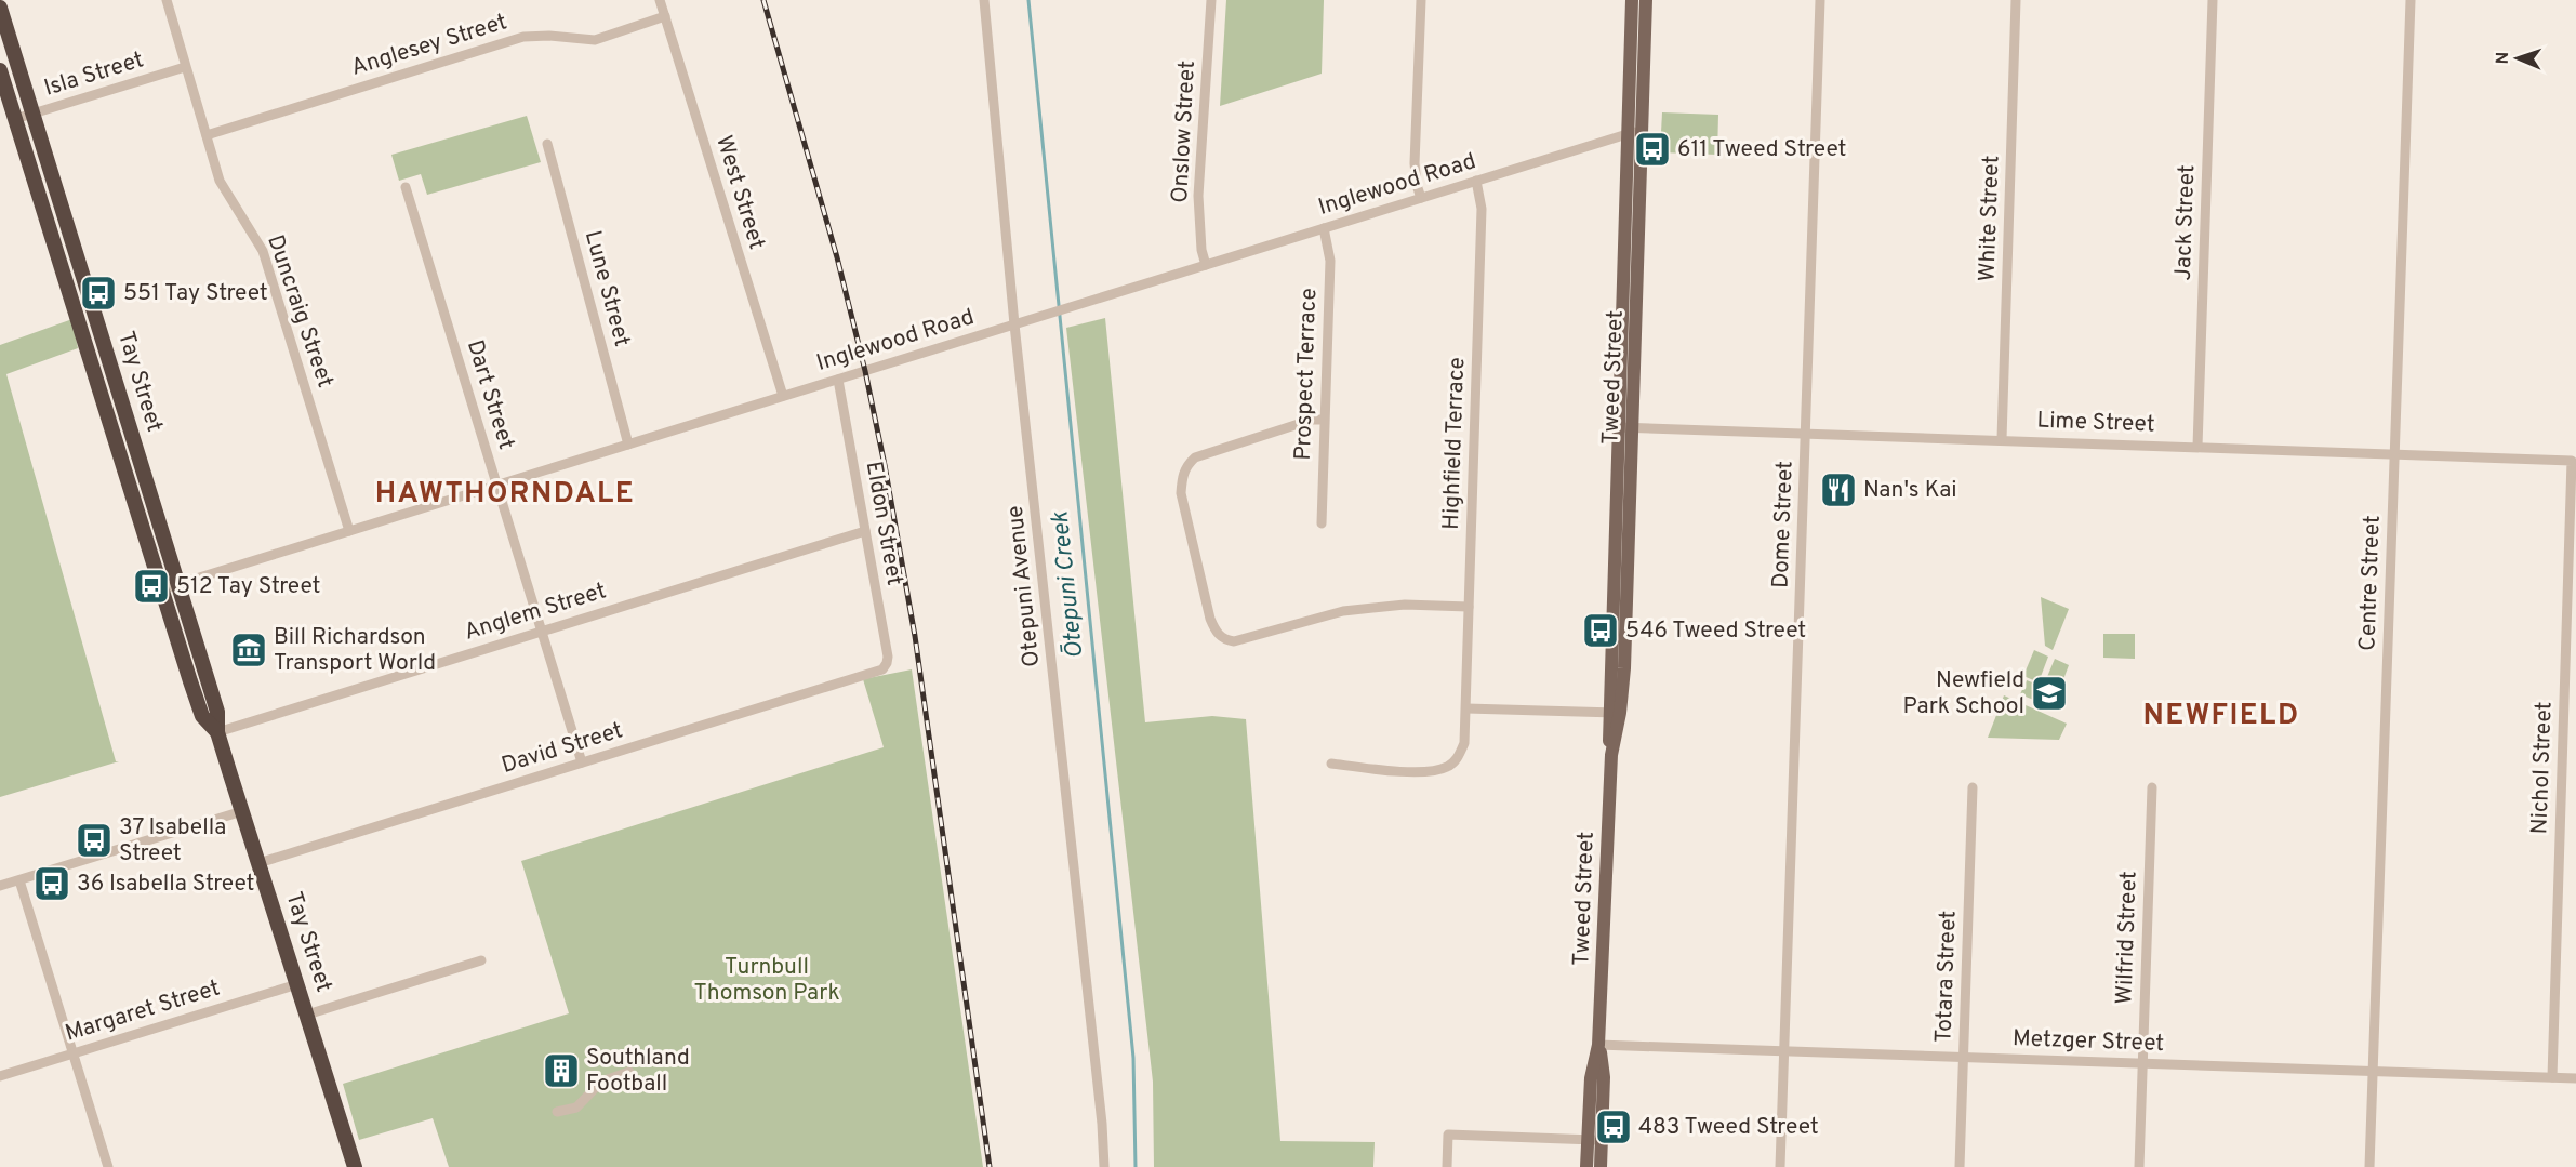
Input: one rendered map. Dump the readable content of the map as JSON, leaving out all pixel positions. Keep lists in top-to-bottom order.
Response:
{
  "streets": {
    "highway": ["Tay Street"],
    "main road": ["Tweed Street"],
    "street": [
      "Anglesey Street",
      "Isla Street",
      "Onslow Street",
      "Inglewood Road",
      "West Street",
      "White Street",
      "Jack Street",
      "Lune Street",
      "Duncraig Street",
      "Prospect Terrace",
      "Dart Street",
      "Lime Street",
      "Highfield Terrace",
      "Eldon Street",
      "Dome Street",
      "Centre Street",
      "Otepuni Avenue",
      "Anglem Street",
      "David Street",
      "Nichol Street",
      "Wilfrid Street",
      "Totara Street",
      "Margaret Street",
      "Metzger Street"
    ]
  },
  "crossings": [
    ["Anglesey Street", "West Street"],
    ["Anglesey Street", "Duncraig Street"],
    ["Isla Street", "Duncraig Street"],
    ["Isla Street", "Tay Street"],
    ["Onslow Street", "Inglewood Road"],
    ["Inglewood Road", "West Street"],
    ["Inglewood Road", "Lune Street"],
    ["Inglewood Road", "Duncraig Street"],
    ["Inglewood Road", "Prospect Terrace"],
    ["Inglewood Road", "Tweed Street"],
    ["Inglewood Road", "Tay Street"],
    ["Inglewood Road", "Dart Street"],
    ["Inglewood Road", "Highfield Terrace"],
    ["Inglewood Road", "Eldon Street"],
    ["Inglewood Road", "Otepuni Avenue"],
    ["White Street", "Lime Street"],
    ["Jack Street", "Lime Street"],
    ["Tweed Street", "Lime Street"],
    ["Tweed Street", "Metzger Street"],
    ["Tay Street", "Anglem Street"],
    ["Tay Street", "David Street"],
    ["Tay Street", "Margaret Street"],
    ["Dart Street", "Anglem Street"],
    ["Dart Street", "David Street"],
    ["Lime Street", "Dome Street"],
    ["Lime Street", "Centre Street"],
    ["Lime Street", "Nichol Street"],
    ["Eldon Street", "Anglem Street"],
    ["Eldon Street", "David Street"],
    ["Dome Street", "Metzger Street"],
    ["Centre Street", "Metzger Street"],
    ["Nichol Street", "Metzger Street"],
    ["Wilfrid Street", "Metzger Street"],
    ["Totara Street", "Metzger Street"]
  ],
  "districts": ["HAWTHORNDALE", "NEWFIELD"],
  "water": ["Ōtepuni Creek"],
  "parks": ["Turnbull Thomson Park"],
  "places": {
    "bus stop": [
      "611 Tweed Street",
      "551 Tay Street",
      "512 Tay Street",
      "546 Tweed Street",
      "37 Isabella Street",
      "36 Isabella Street",
      "483 Tweed Street"
    ],
    "restaurant": ["Nan's Kai"],
    "museum": ["Bill Richardson Transport World"],
    "school or university": ["Newfield Park School"],
    "building": ["Southland Football"]
  },
  "north": "left"
}
